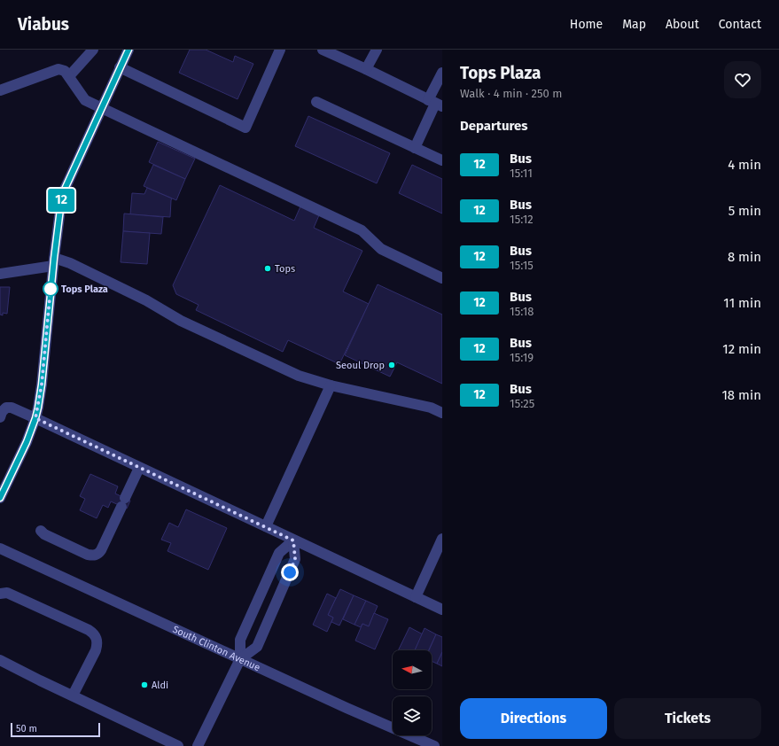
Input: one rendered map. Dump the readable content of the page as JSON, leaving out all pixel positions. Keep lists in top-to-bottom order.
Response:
{
  "streets": {
    "street": ["South Clinton Avenue"]
  },
  "places": [
    "Tops",
    "Tops Plaza",
    "Seoul Drop",
    "Aldi"
  ],
  "lines": ["bus line 12"],
  "scale_bar": "50 m",
  "north": "left",
  "page": {
    "header": "Viabus",
    "nav": [
      "Home",
      "Map",
      "About",
      "Contact"
    ],
    "on_map": "12",
    "heading": [
      ["Tops Plaza", "Walk · 4 min · 250 m"],
      "Departures"
    ],
    "list": [
      {
        "mark": "12",
        "name": "Bus",
        "note": "15:11",
        "value": "4 min"
      },
      {
        "mark": "12",
        "name": "Bus",
        "note": "15:12",
        "value": "5 min"
      },
      {
        "mark": "12",
        "name": "Bus",
        "note": "15:15",
        "value": "8 min"
      },
      {
        "mark": "12",
        "name": "Bus",
        "note": "15:18",
        "value": "11 min"
      },
      {
        "mark": "12",
        "name": "Bus",
        "note": "15:19",
        "value": "12 min"
      },
      {
        "mark": "12",
        "name": "Bus",
        "note": "15:25",
        "value": "18 min"
      }
    ],
    "buttons": ["Directions", "Tickets"],
    "scale": "50 m"
  }
}
